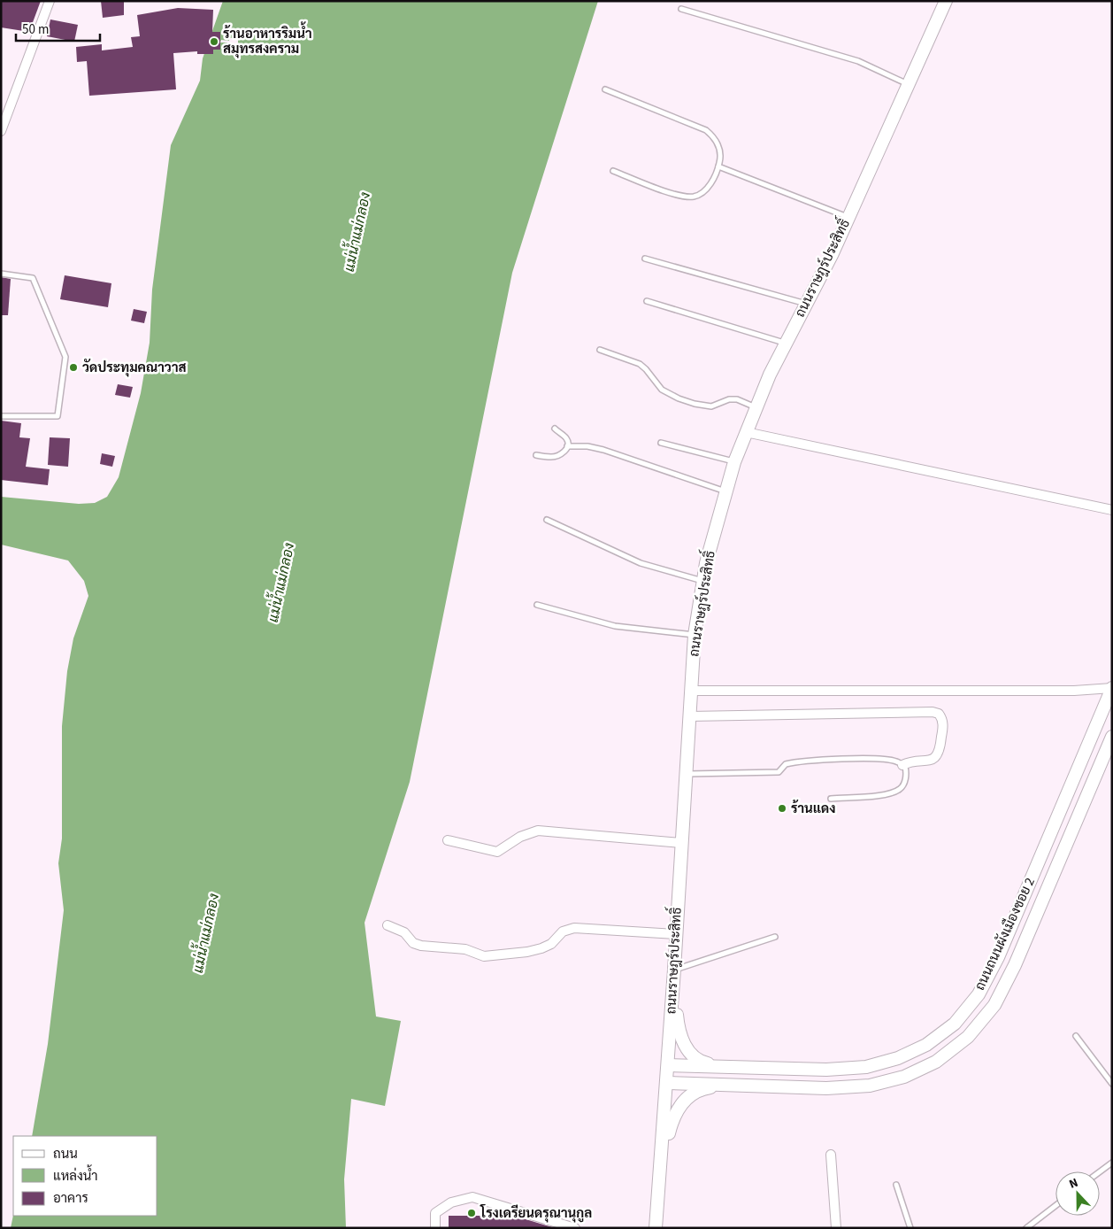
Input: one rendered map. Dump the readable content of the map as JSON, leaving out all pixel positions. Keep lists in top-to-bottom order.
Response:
{
  "streets": {
    "street": ["ถนนราษฎร์ประสิทธิ์", "ถนนถนนผังเมืองซอย 2"]
  },
  "crossings": [
    ["ถนนราษฎร์ประสิทธิ์", "ถนนถนนผังเมืองซอย 2"]
  ],
  "water": ["แม่น้ำแม่กลอง"],
  "places": [
    "ร้านอาหารริมน้ำ สมุทรสงคราม",
    "วัดประทุมคณาวาส",
    "ร้านแดง",
    "โรงเดรียนดรุณานุกูล"
  ],
  "legend": ["ถนน", "แหล่งน้ำ", "อาคาร"],
  "scale_bar": "50 m",
  "north": "top"
}
